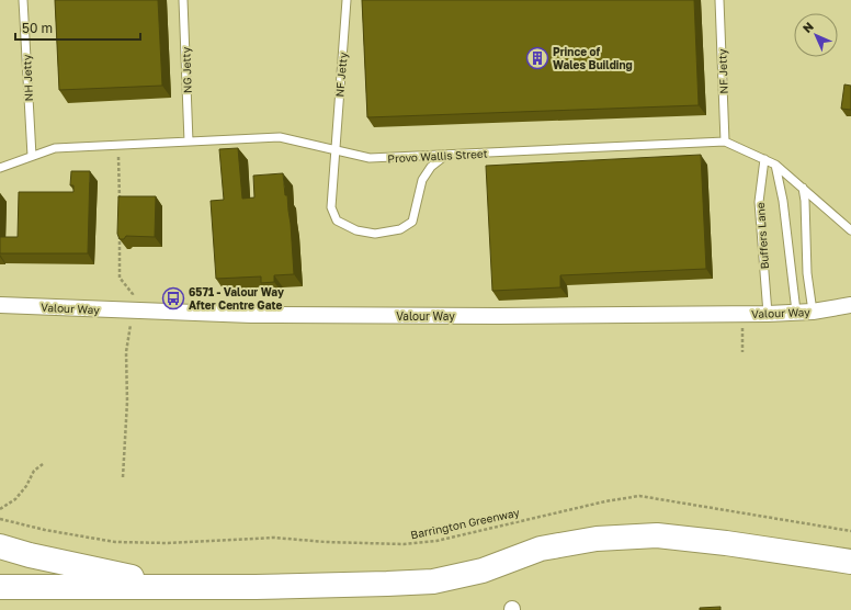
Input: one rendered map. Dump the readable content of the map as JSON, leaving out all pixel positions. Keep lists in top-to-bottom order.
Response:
{
  "streets": {
    "street": ["Valour Way"],
    "lane": [
      "NG Jetty",
      "NF Jetty",
      "NH Jetty",
      "Provo Wallis Street",
      "Buffers Lane"
    ],
    "path": ["Barrington Greenway"]
  },
  "crossings": [
    ["NG Jetty", "Provo Wallis Street"],
    ["NF Jetty", "Provo Wallis Street"],
    ["NH Jetty", "Provo Wallis Street"],
    ["Provo Wallis Street", "Buffers Lane"],
    ["Buffers Lane", "Valour Way"]
  ],
  "places": {
    "building": ["Prince of Wales Building"],
    "bus stop": ["6571 - Valour Way After Centre Gate"]
  },
  "scale_bar": "50 m",
  "north": "top left"
}
